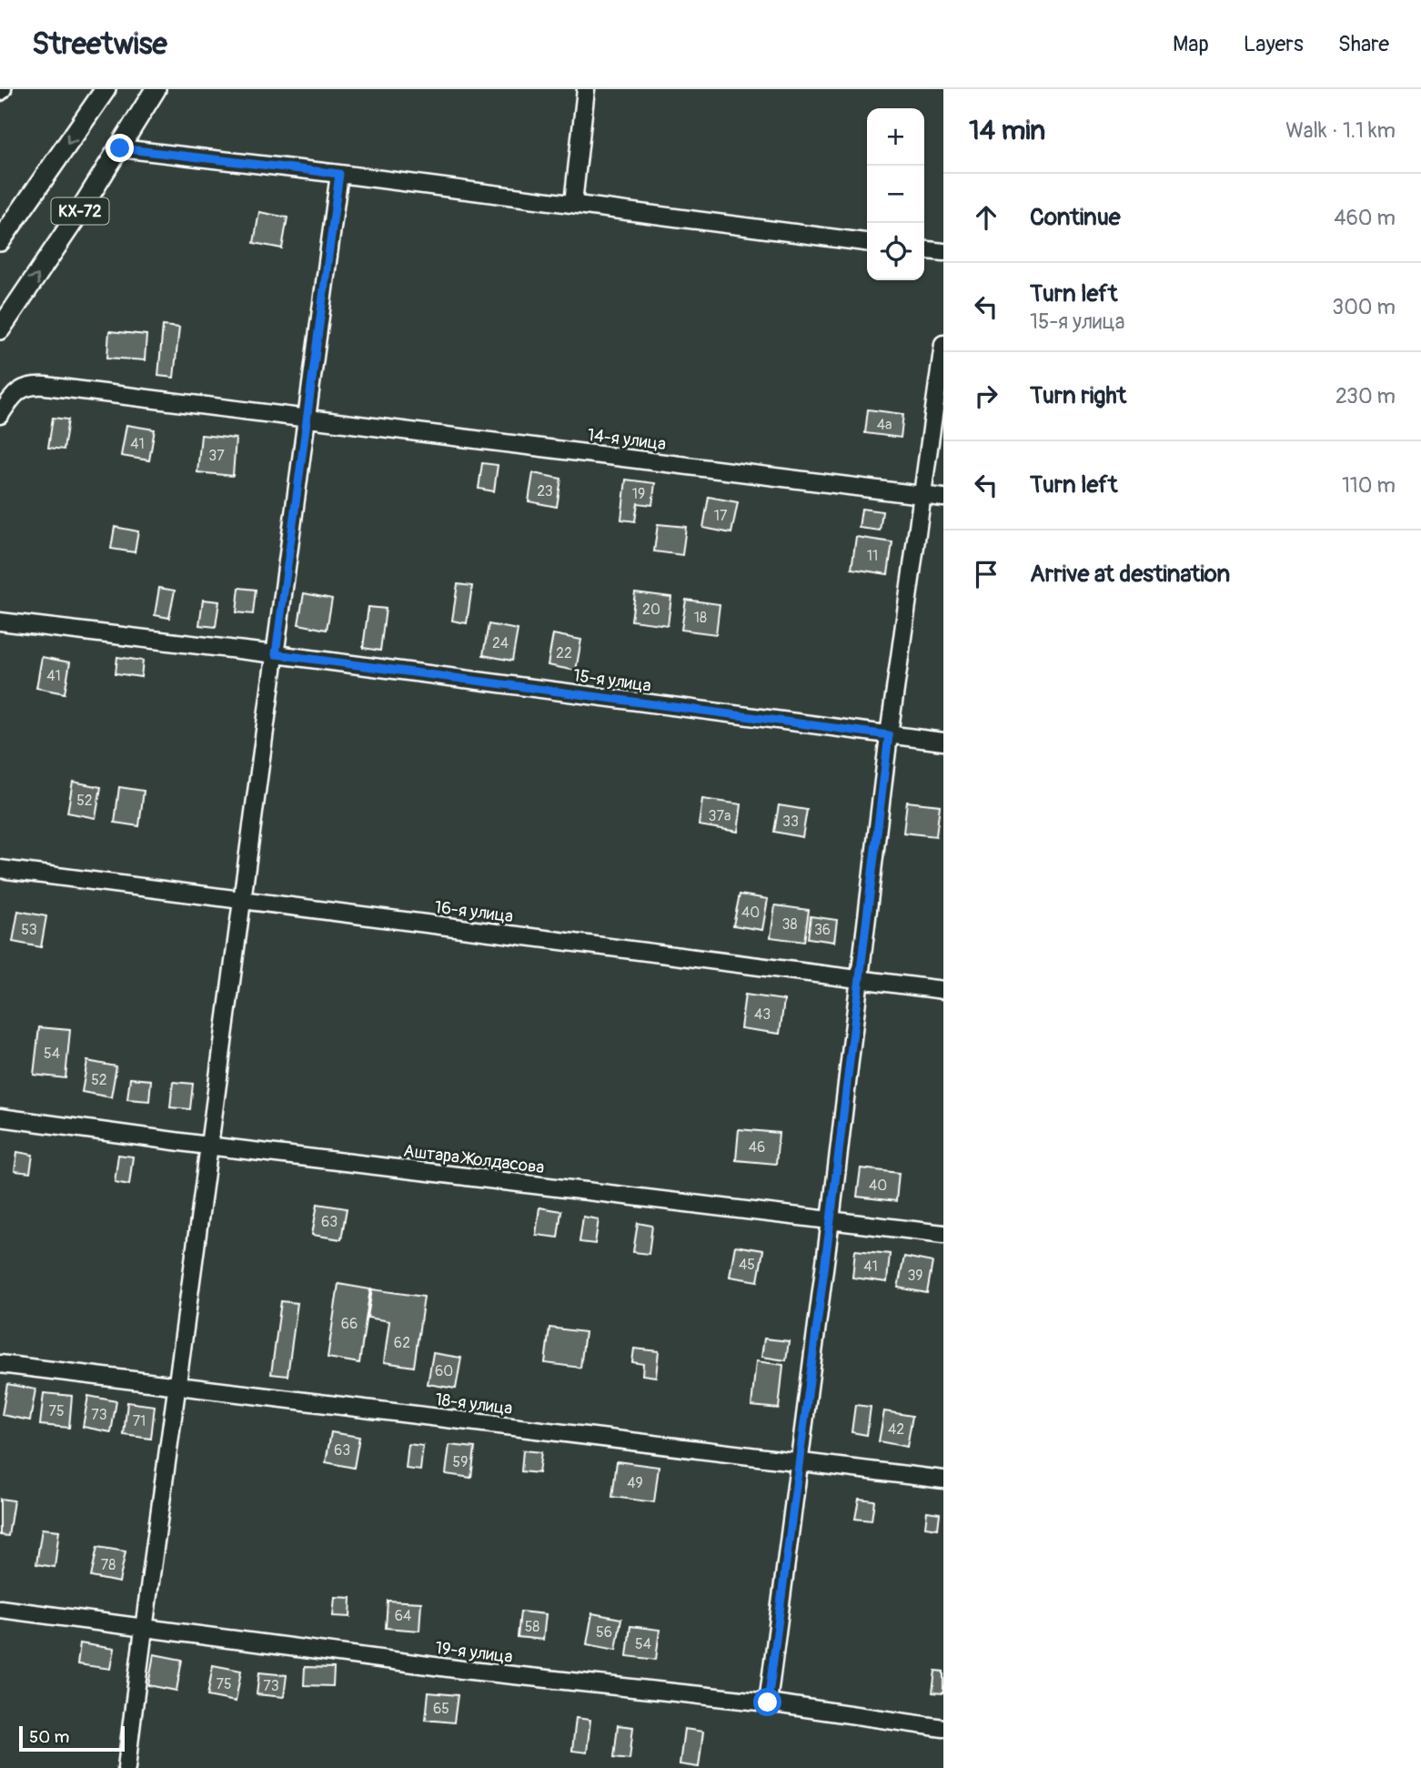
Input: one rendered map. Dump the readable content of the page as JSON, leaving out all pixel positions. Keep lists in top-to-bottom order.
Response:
{
  "streets": {
    "main road": ["КХ-72"],
    "street": [
      "14-я улица",
      "15-я улица",
      "16-я улица",
      "Аштара Жолдасова",
      "18-я улица",
      "19-я улица"
    ]
  },
  "house_numbers": [
    "4а",
    "41",
    "37",
    "23",
    "19",
    "17",
    "11",
    "20",
    "18",
    "24",
    "22",
    "41",
    "52",
    "37а",
    "33",
    "40",
    "38",
    "53",
    "36",
    "43",
    "54",
    "52",
    "46",
    "40",
    "63",
    "45",
    "41",
    "39",
    "66",
    "62",
    "60",
    "75",
    "73",
    "71",
    "42",
    "63",
    "59",
    "49",
    "78",
    "64",
    "58",
    "56",
    "54",
    "75",
    "73",
    "65"
  ],
  "scale_bar": "50 m",
  "page": {
    "header": "Streetwise",
    "nav": ["Map", "Layers", "Share"],
    "heading": ["14 min", "Walk · 1.1 km"],
    "map_buttons": ["+", "−"],
    "list": [
      ["Continue", "460 m"],
      ["Turn left", "15-я улица", "300 m"],
      ["Turn right", "230 m"],
      ["Turn left", "110 m"],
      "Arrive at destination"
    ],
    "scale": "50 m"
  }
}
